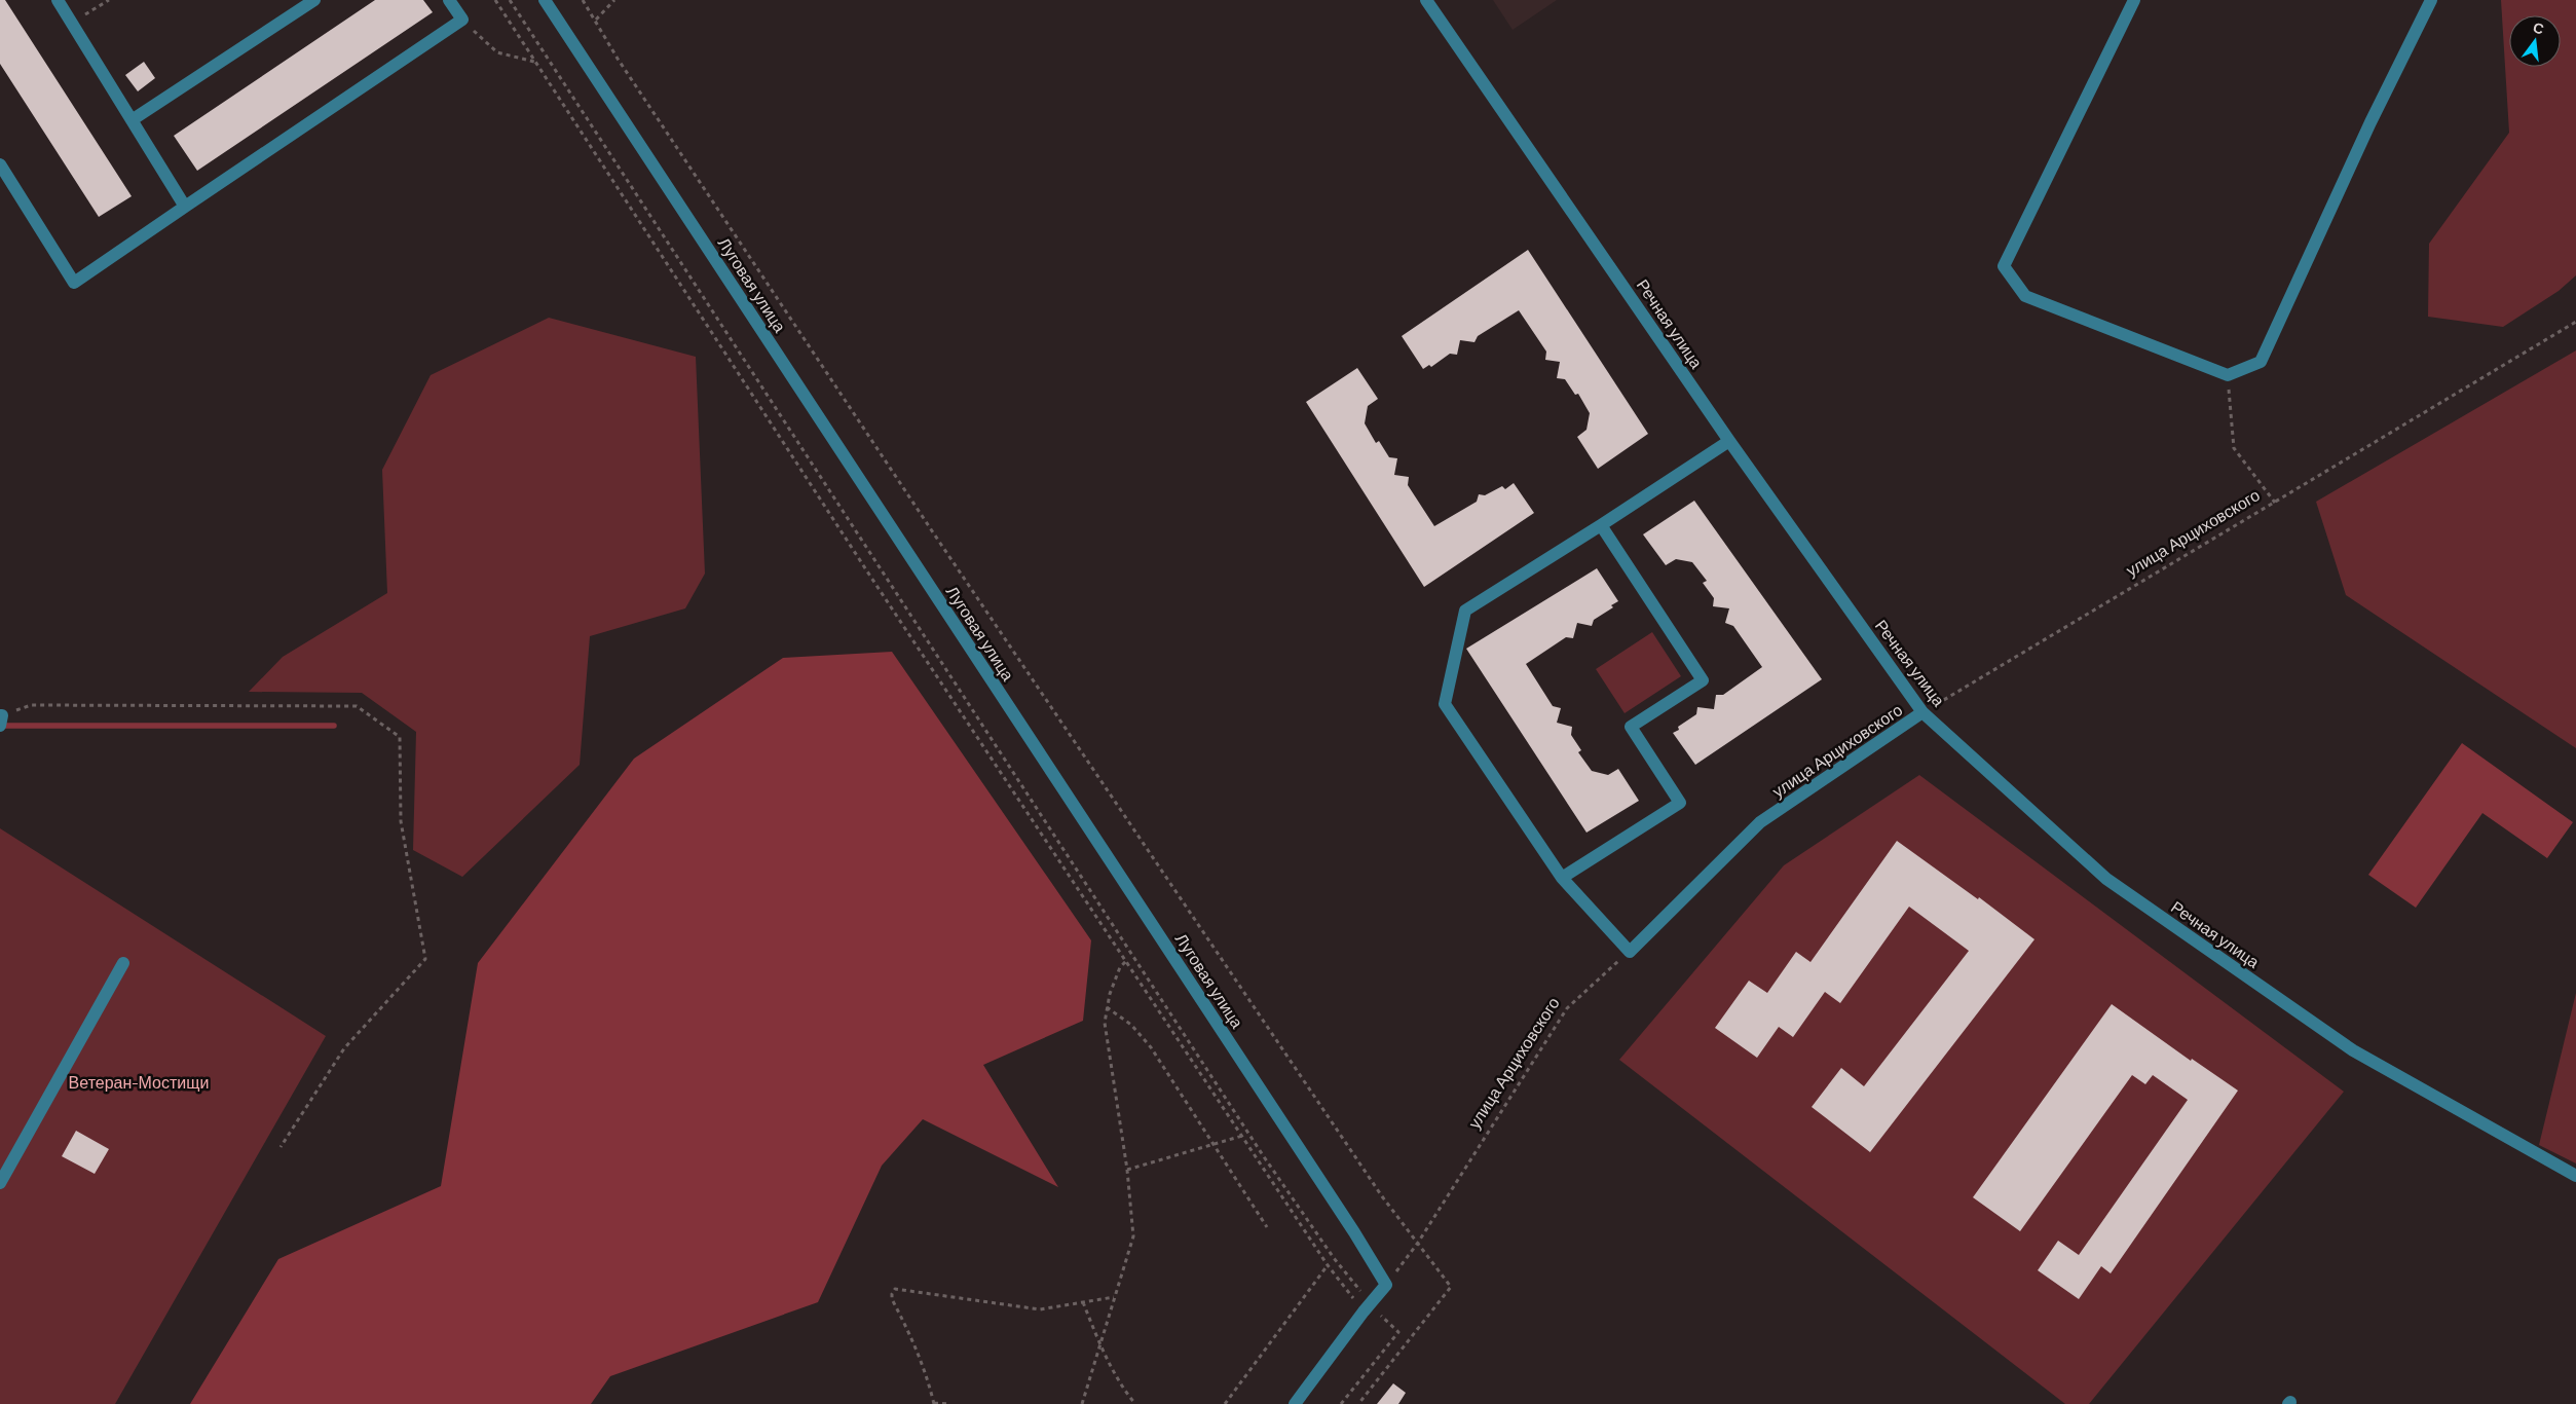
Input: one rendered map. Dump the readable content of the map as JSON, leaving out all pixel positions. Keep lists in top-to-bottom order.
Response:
{
  "streets": {
    "street": ["Луговая улица", "Речная улица", "улица Арциховского"]
  },
  "crossings": [
    ["Луговая улица", "улица Арциховского"],
    ["Речная улица", "улица Арциховского"]
  ],
  "parks": ["Ветеран-Мостищи"],
  "north": "top"
}
